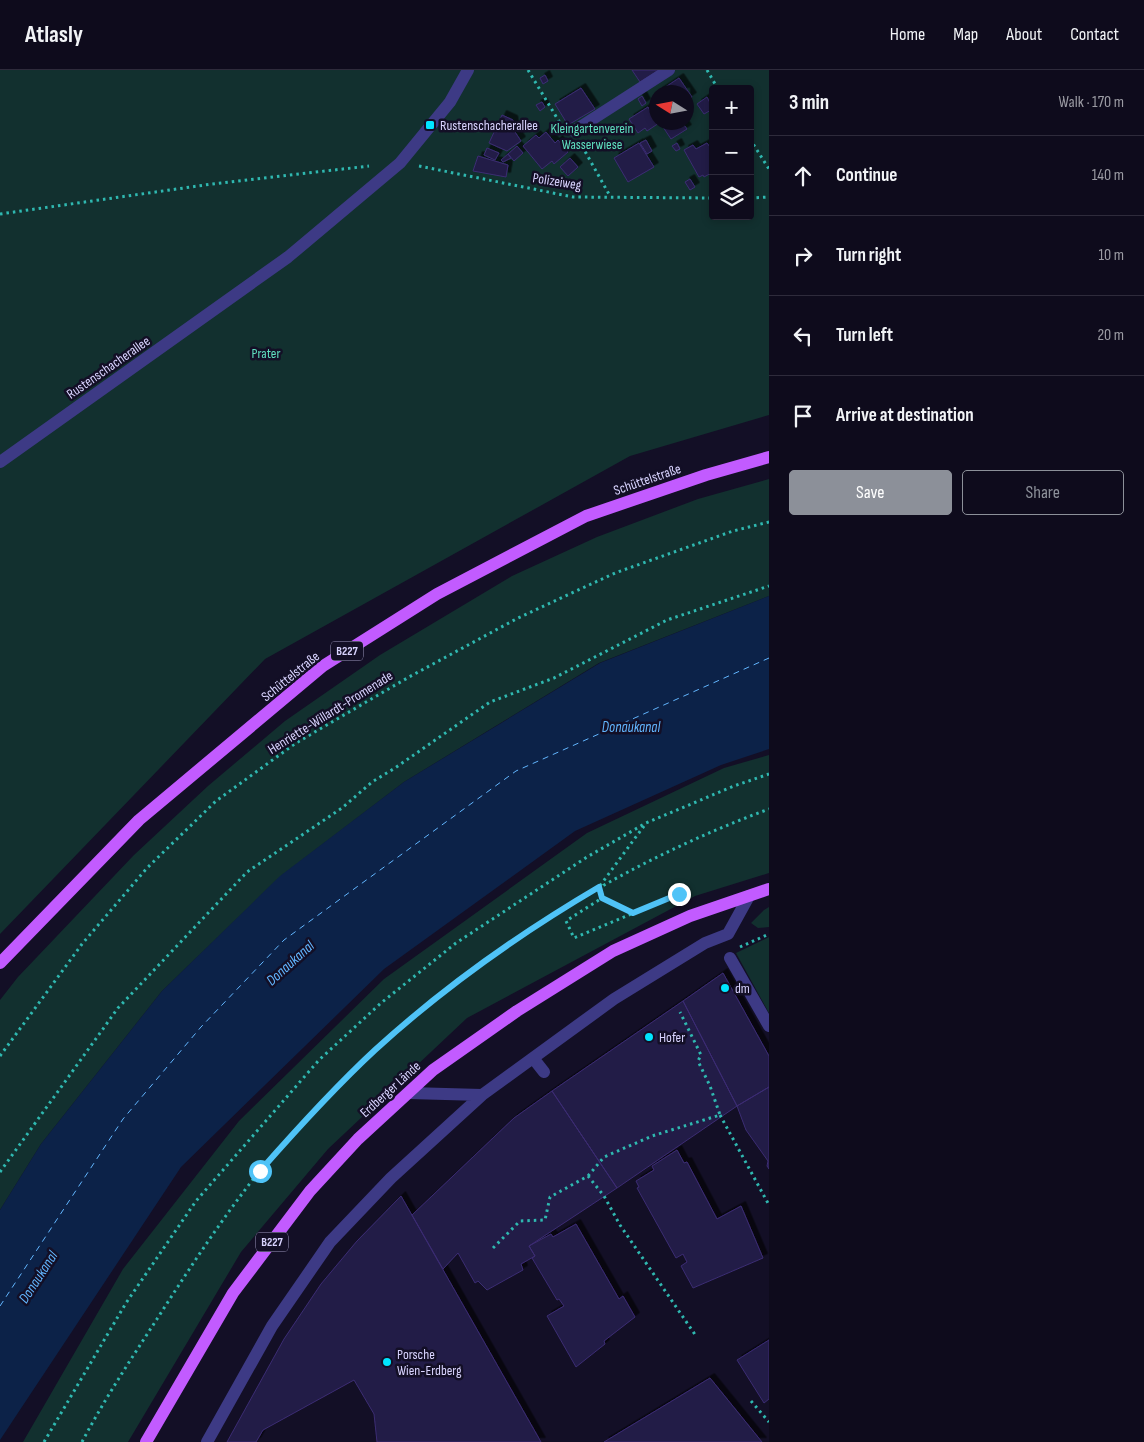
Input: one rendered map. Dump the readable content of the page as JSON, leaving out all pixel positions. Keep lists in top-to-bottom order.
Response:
{
  "streets": {
    "main road": ["Schüttelstraße", "B227", "Erdberger Lände"],
    "street": ["Rustenschacherallee"],
    "path": ["Polizeiweg", "Henriette-Willardt-Promenade"]
  },
  "crossings": [
    ["Polizeiweg", "Rustenschacherallee"]
  ],
  "water": ["Donaukanal"],
  "parks": ["Kleingartenverein Wasserwiese", "Prater"],
  "places": {
    "transit": ["Rustenschacherallee"],
    "other": ["dm", "Hofer", "Porsche Wien-Erdberg"]
  },
  "north": "left",
  "page": {
    "header": "Atlasly",
    "nav": [
      "Home",
      "Map",
      "About",
      "Contact"
    ],
    "heading": ["3 min", "Walk · 170 m"],
    "map_buttons": ["+", "−"],
    "list": [
      ["Continue", "140 m"],
      ["Turn right", "10 m"],
      ["Turn left", "20 m"],
      "Arrive at destination"
    ],
    "buttons": ["Save", "Share"]
  }
}
